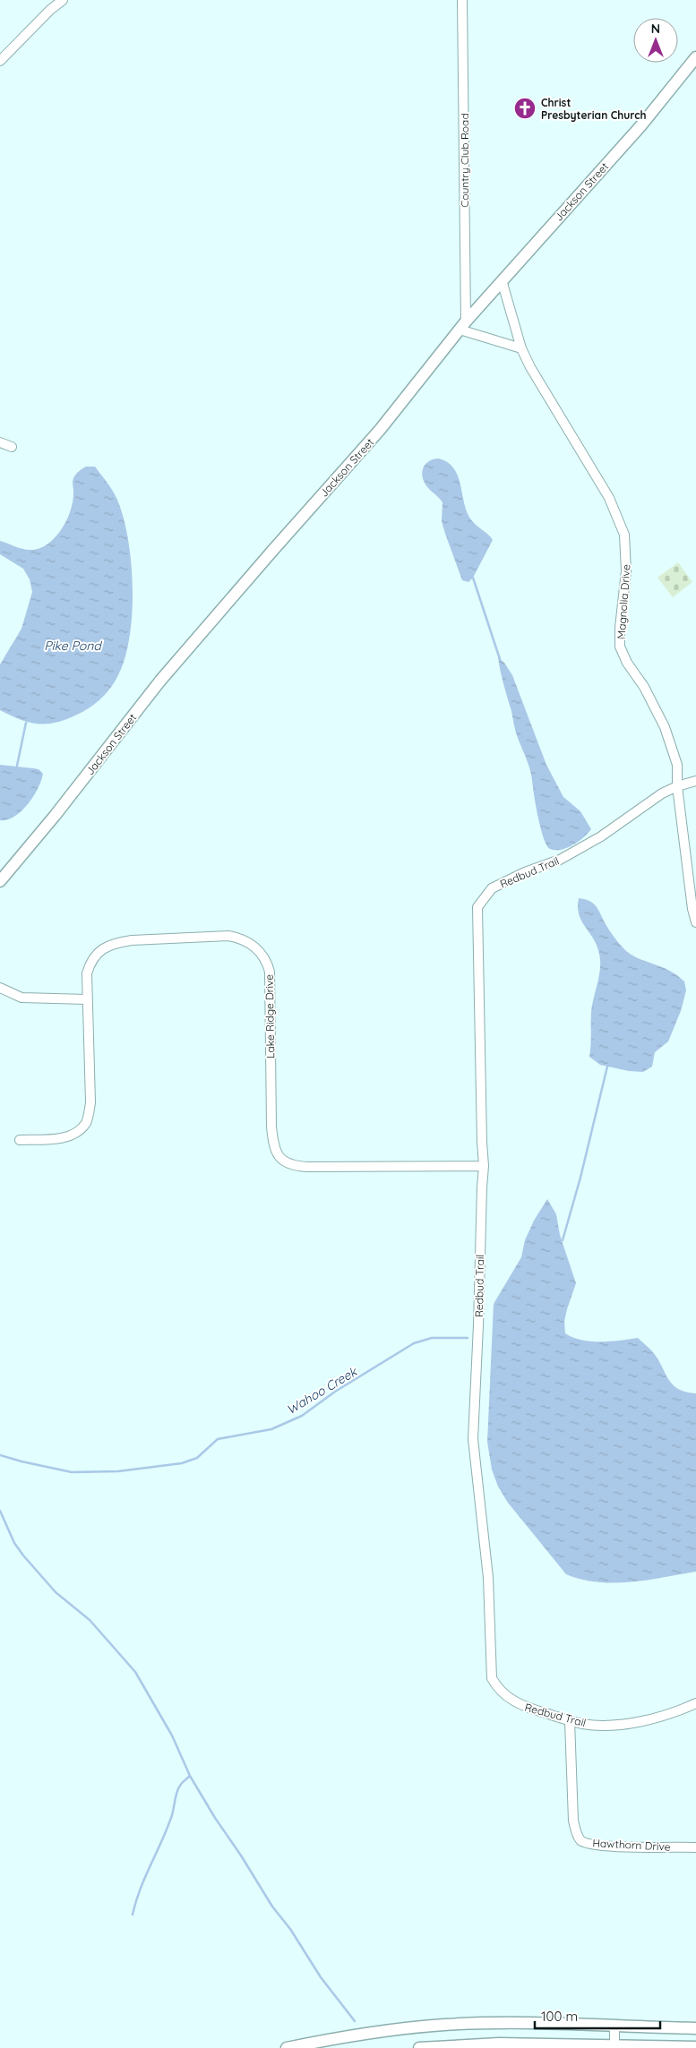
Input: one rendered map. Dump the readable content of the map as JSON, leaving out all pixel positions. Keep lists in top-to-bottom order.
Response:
{
  "streets": {
    "main road": ["Jackson Street"],
    "street": [
      "Country Club Road",
      "Magnolia Drive",
      "Redbud Trail",
      "Lake Ridge Drive",
      "Hawthorn Drive"
    ]
  },
  "crossings": [
    ["Country Club Road", "Jackson Street"],
    ["Jackson Street", "Magnolia Drive"],
    ["Magnolia Drive", "Redbud Trail"],
    ["Redbud Trail", "Lake Ridge Drive"],
    ["Redbud Trail", "Hawthorn Drive"]
  ],
  "water": ["Pike Pond", "Wahoo Creek"],
  "places": {
    "church": ["Christ Presbyterian Church"]
  },
  "scale_bar": "100 m",
  "north": "top"
}
